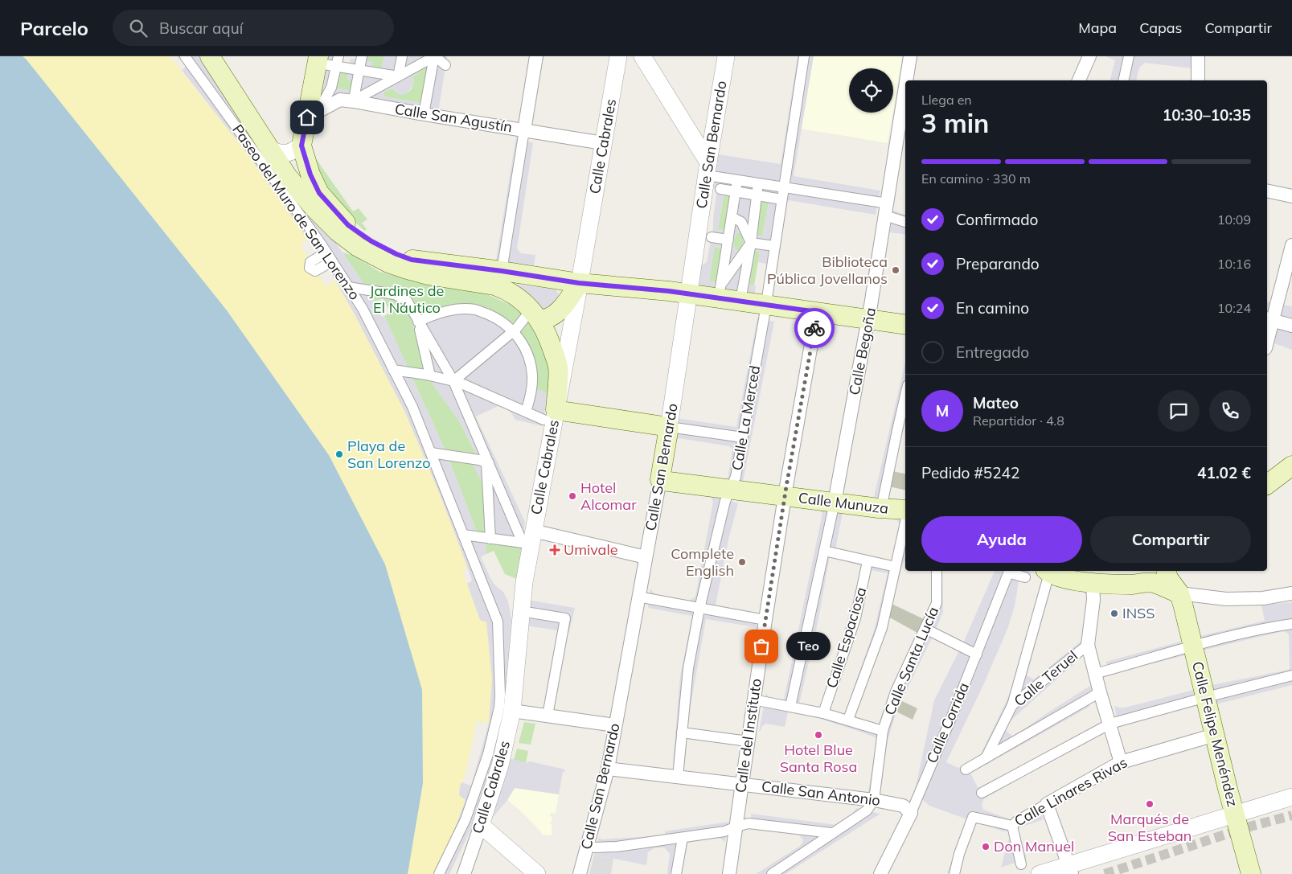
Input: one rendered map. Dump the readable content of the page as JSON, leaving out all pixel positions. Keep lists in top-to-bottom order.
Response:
{
  "streets": {
    "main road": ["Calle San Bernardo", "Calle Munuza", "Calle Felipe Menéndez"],
    "street": [
      "Calle San Agustín",
      "Calle Cabrales",
      "Paseo del Muro de San Lorenzo",
      "Calle Begoña",
      "Calle La Merced",
      "Calle Espaciosa",
      "Calle Santa Lucía",
      "Calle Teruel",
      "Calle Corrida",
      "Calle del Instituto",
      "Calle Linares Rivas",
      "Calle San Antonio"
    ]
  },
  "crossings": [
    ["Calle San Agustín", "Calle Cabrales"],
    ["Calle San Bernardo", "Calle Munuza"],
    ["Calle San Bernardo", "Calle San Antonio"],
    ["Calle Begoña", "Calle Munuza"],
    ["Calle La Merced", "Calle Munuza"],
    ["Calle La Merced", "Calle San Antonio"],
    ["Calle Munuza", "Calle del Instituto"],
    ["Calle Santa Lucía", "Calle San Antonio"],
    ["Calle Corrida", "Calle San Antonio"],
    ["Calle Felipe Menéndez", "Calle Linares Rivas"],
    ["Calle del Instituto", "Calle San Antonio"]
  ],
  "parks": ["Jardines de El Náutico"],
  "places": {
    "other": [
      "Biblioteca Pública Jovellanos",
      "Playa de San Lorenzo",
      "Hotel Alcomar",
      "Complete English",
      "INSS",
      "Teo",
      "Hotel Blue Santa Rosa",
      "Marqués de San Esteban",
      "Don Manuel"
    ],
    "health": ["Umivale"]
  },
  "page": {
    "header": "Parcelo",
    "search": "Buscar aquí",
    "nav": ["Mapa", "Capas", "Compartir"],
    "heading": ["3 min", "Llega en", "10:30–10:35"],
    "panel": [
      "Mateo",
      "Repartidor · 4.8",
      "Pedido #5242",
      "41.02 €"
    ],
    "bar": "En camino · 330 m",
    "list": [
      ["Confirmado", "10:09"],
      ["Preparando", "10:16"],
      ["En camino", "10:24"],
      "Entregado"
    ],
    "round": "M",
    "buttons": ["Ayuda", "Compartir"],
    "bubble": "Teo"
  }
}
